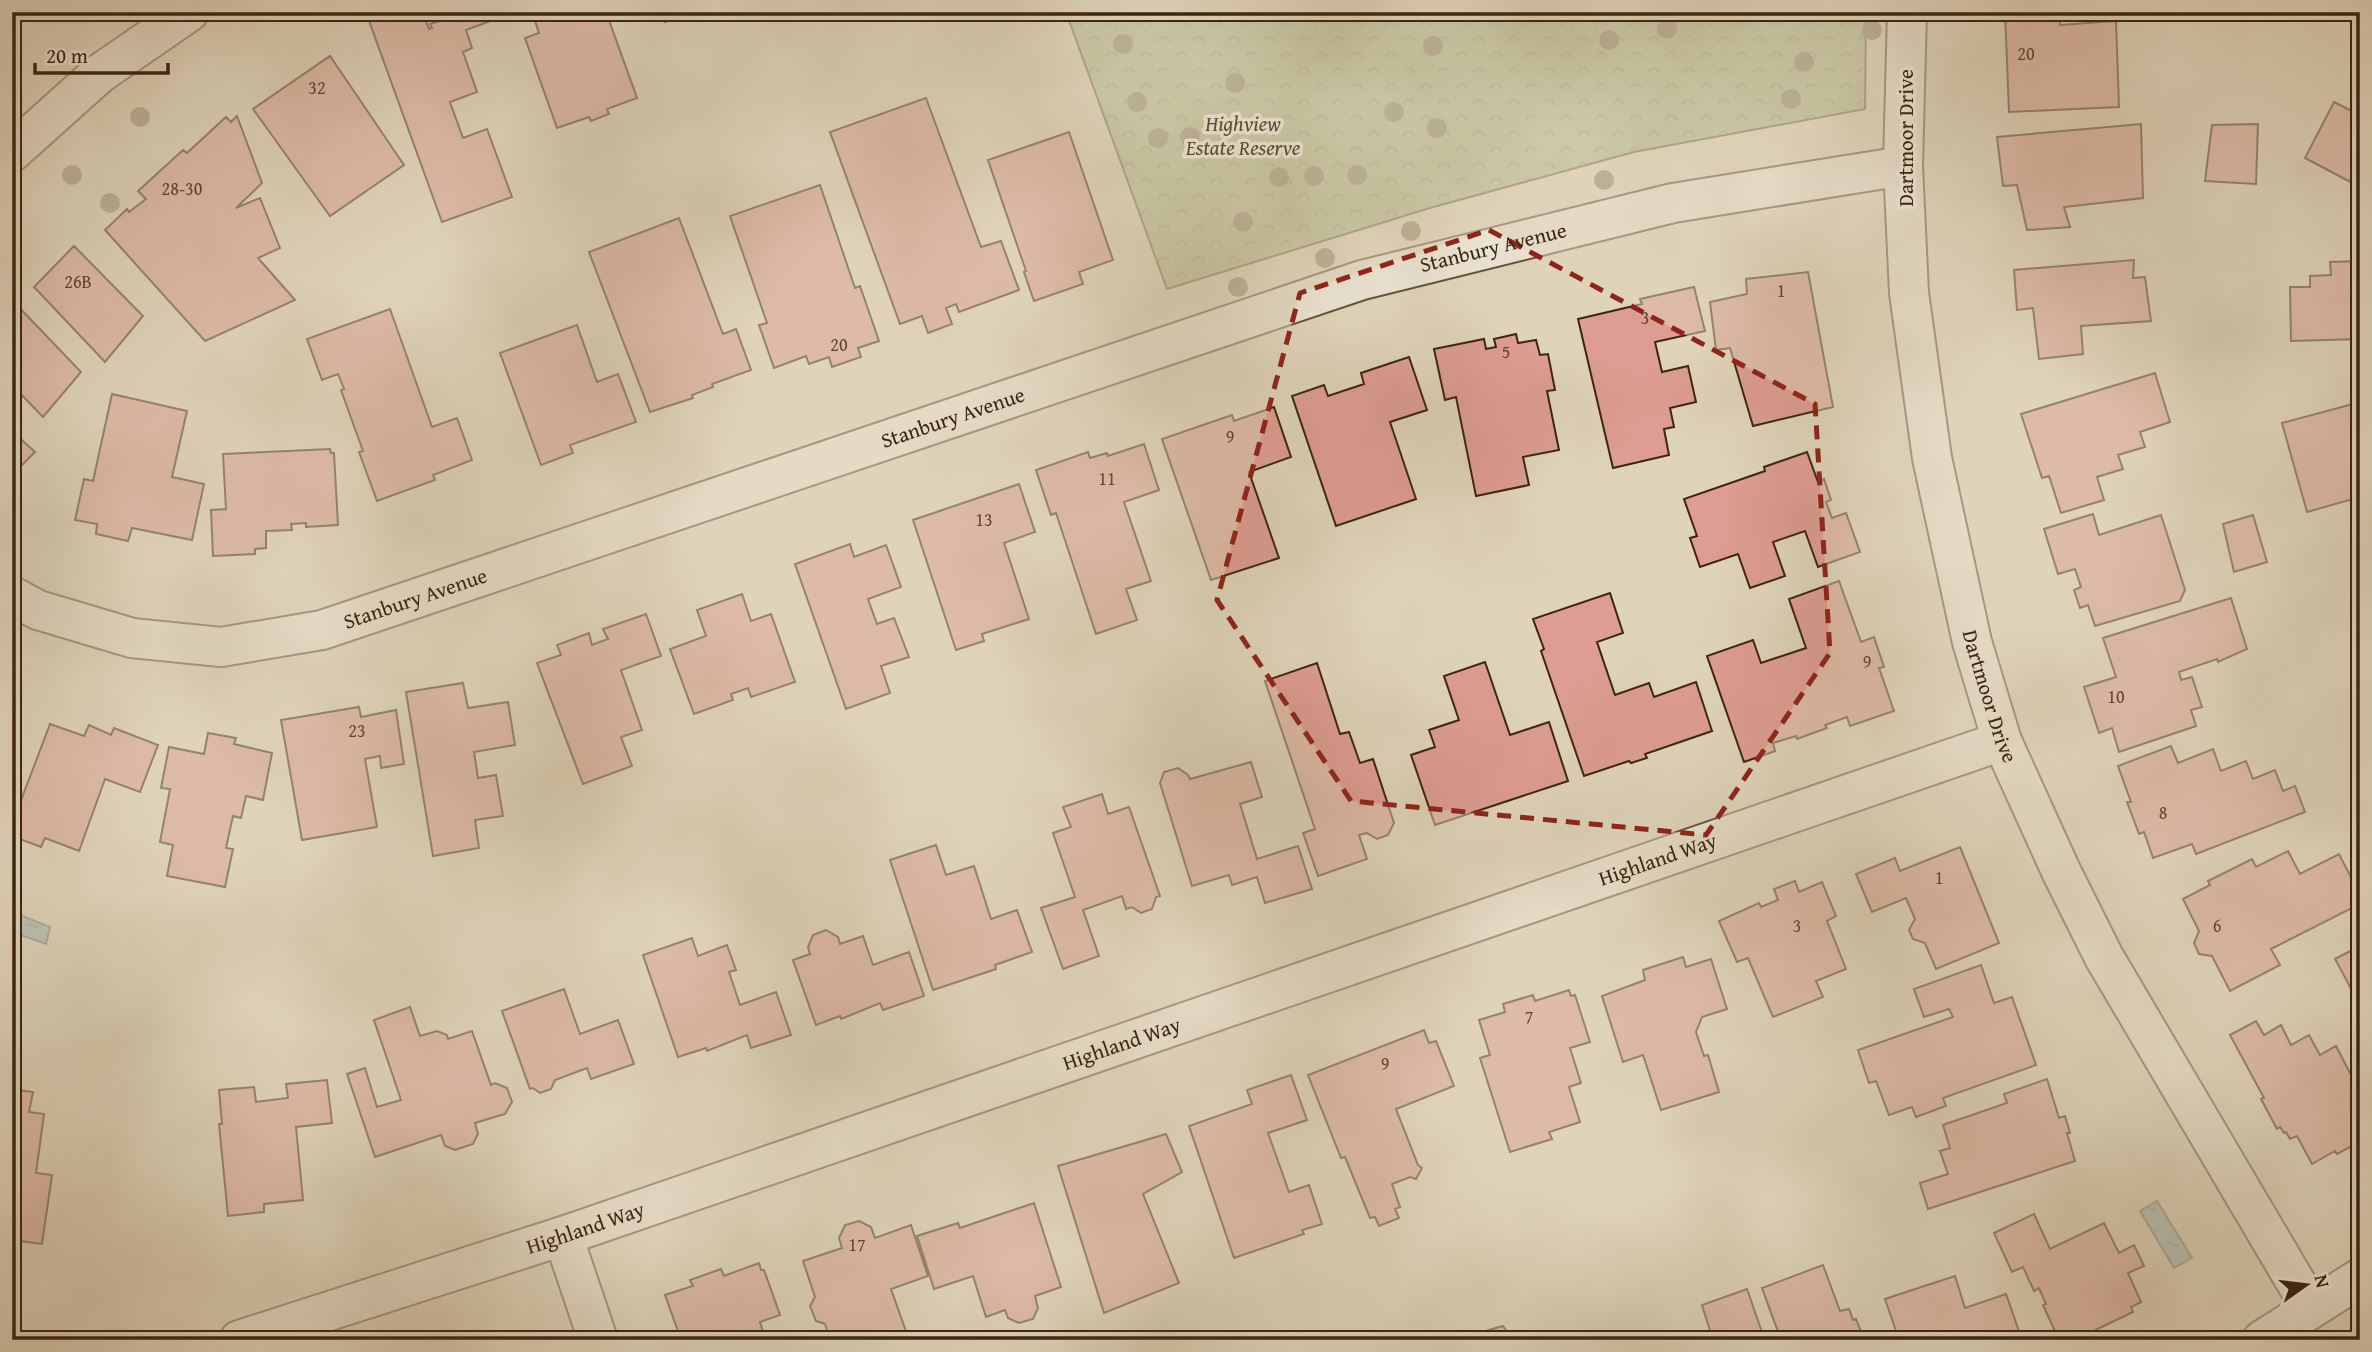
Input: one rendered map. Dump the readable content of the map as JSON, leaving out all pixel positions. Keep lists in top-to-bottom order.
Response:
{
  "streets": {
    "street": ["Dartmoor Drive", "Stanbury Avenue", "Highland Way"]
  },
  "crossings": [
    ["Dartmoor Drive", "Stanbury Avenue"],
    ["Dartmoor Drive", "Highland Way"]
  ],
  "parks": ["Highview Estate Reserve"],
  "house_numbers": [
    "20",
    "32",
    "28-30",
    "26B",
    "1",
    "3",
    "20",
    "5",
    "9",
    "11",
    "13",
    "9",
    "10",
    "23",
    "8",
    "1",
    "3",
    "6",
    "7",
    "9",
    "17"
  ],
  "scale_bar": "20 m",
  "north": "right"
}
